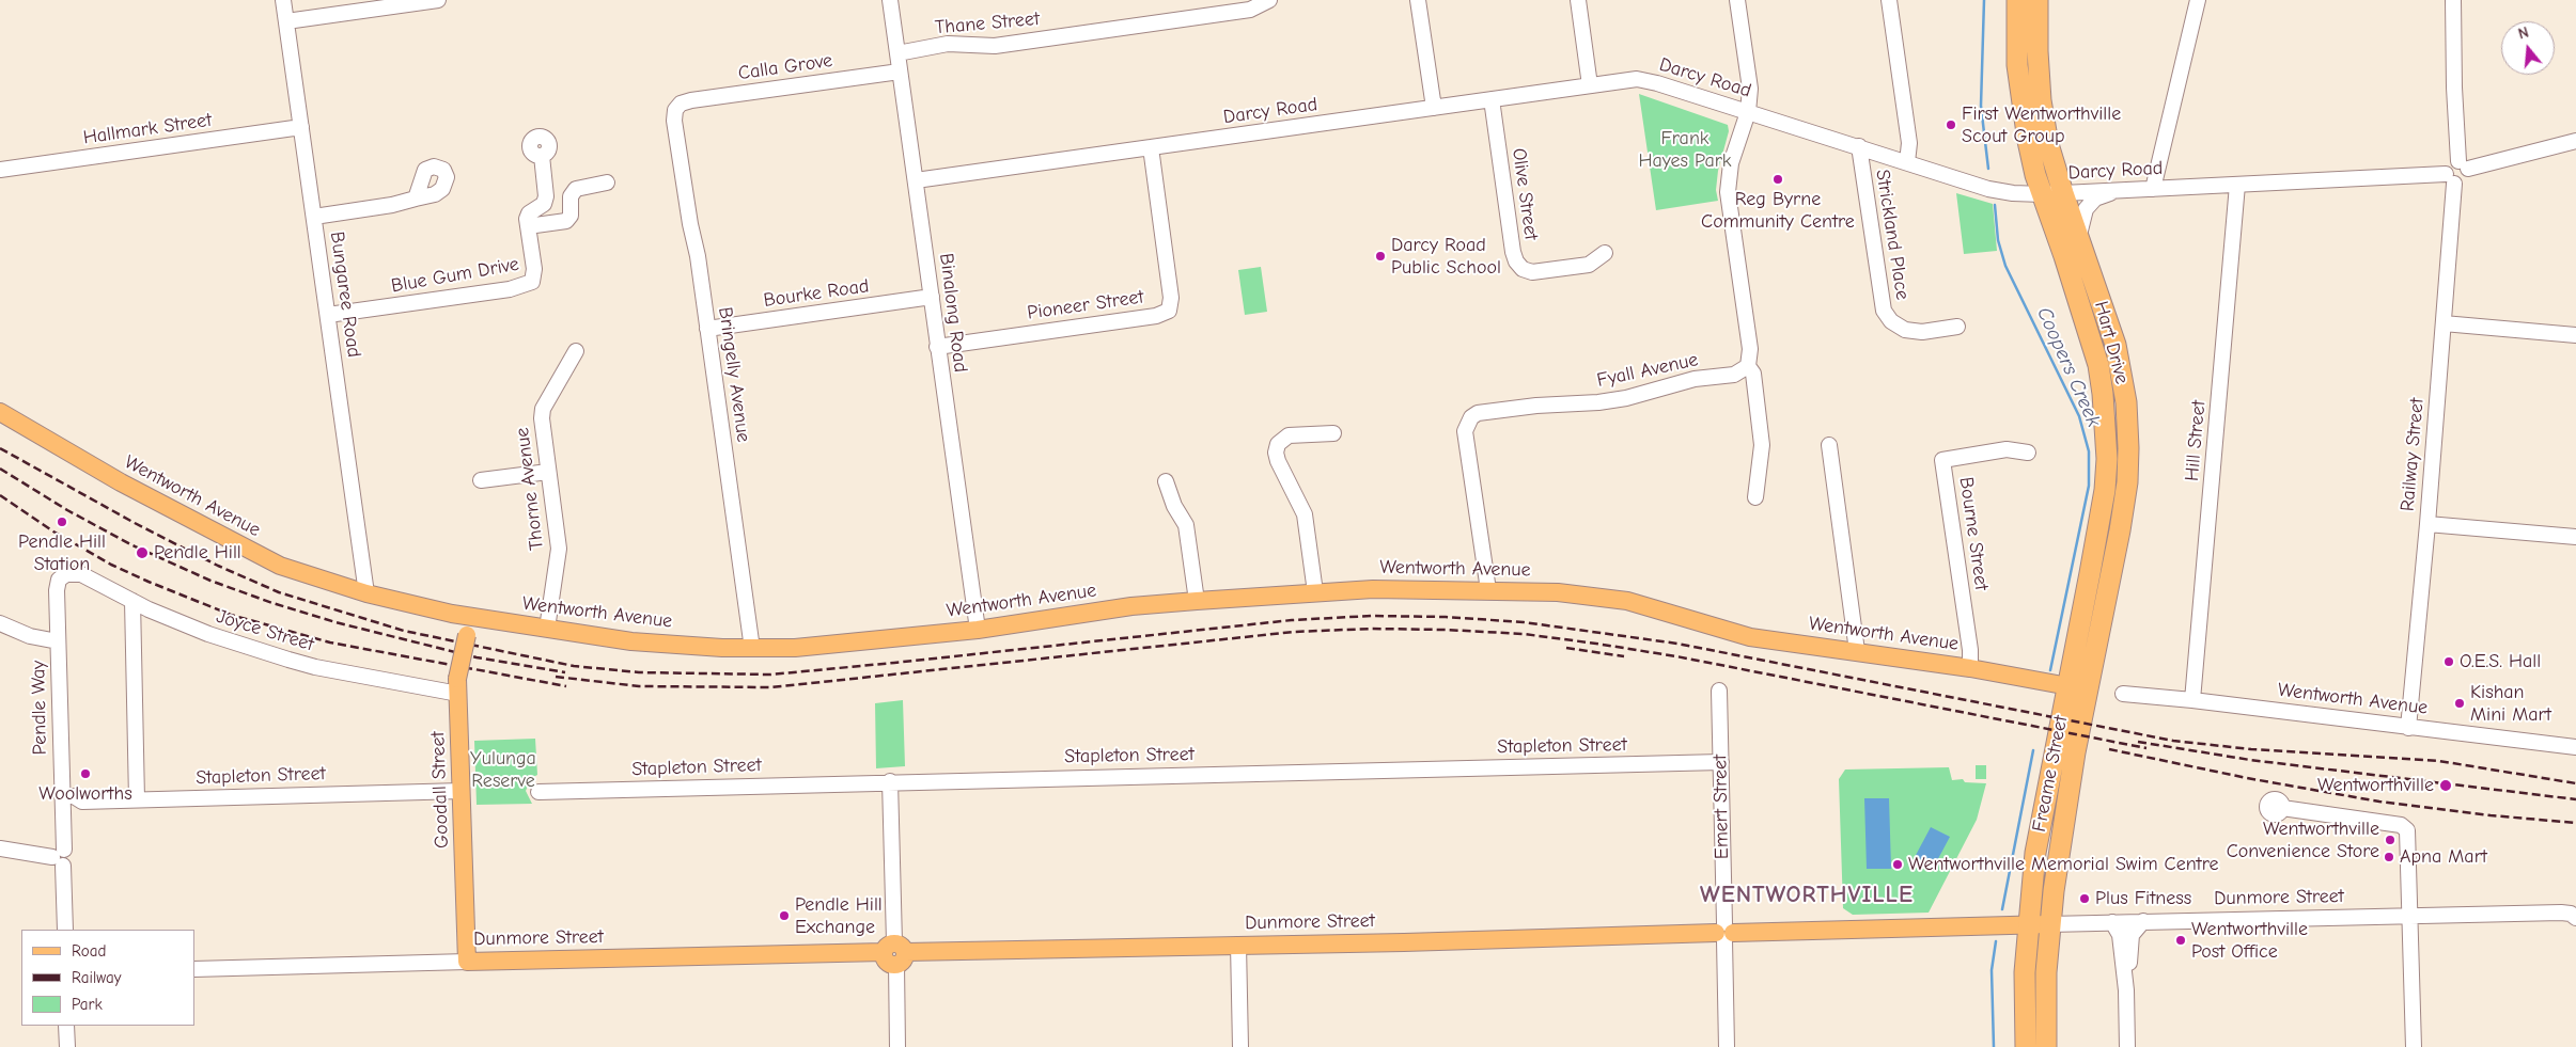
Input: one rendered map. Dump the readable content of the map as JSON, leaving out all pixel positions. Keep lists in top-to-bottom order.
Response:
{
  "streets": {
    "highway": ["Hart Drive", "Freame Street"],
    "main road": ["Wentworth Avenue", "Goodall Street", "Dunmore Street"],
    "street": [
      "Thane Street",
      "Calla Grove",
      "Darcy Road",
      "Hallmark Street",
      "Olive Street",
      "Strickland Place",
      "Blue Gum Drive",
      "Bourke Road",
      "Bungaree Road",
      "Pioneer Street",
      "Binalong Road",
      "Fyall Avenue",
      "Bringelly Avenue",
      "Hill Street",
      "Railway Street",
      "Thorne Avenue",
      "Bourne Street",
      "Joyce Street",
      "Pendle Way",
      "Stapleton Street",
      "Emert Street"
    ]
  },
  "crossings": [
    ["Thane Street", "Binalong Road"],
    ["Calla Grove", "Binalong Road"],
    ["Calla Grove", "Bringelly Avenue"],
    ["Darcy Road", "Olive Street"],
    ["Darcy Road", "Strickland Place"],
    ["Darcy Road", "Pioneer Street"],
    ["Darcy Road", "Binalong Road"],
    ["Darcy Road", "Hart Drive"],
    ["Darcy Road", "Hill Street"],
    ["Darcy Road", "Railway Street"],
    ["Hallmark Street", "Bungaree Road"],
    ["Blue Gum Drive", "Bungaree Road"],
    ["Bourke Road", "Binalong Road"],
    ["Bourke Road", "Bringelly Avenue"],
    ["Bungaree Road", "Wentworth Avenue"],
    ["Pioneer Street", "Binalong Road"],
    ["Binalong Road", "Wentworth Avenue"],
    ["Hart Drive", "Wentworth Avenue"],
    ["Hart Drive", "Freame Street"],
    ["Fyall Avenue", "Wentworth Avenue"],
    ["Bringelly Avenue", "Wentworth Avenue"],
    ["Hill Street", "Wentworth Avenue"],
    ["Railway Street", "Wentworth Avenue"],
    ["Thorne Avenue", "Wentworth Avenue"],
    ["Wentworth Avenue", "Bourne Street"],
    ["Wentworth Avenue", "Freame Street"],
    ["Wentworth Avenue", "Goodall Street"],
    ["Joyce Street", "Pendle Way"],
    ["Joyce Street", "Goodall Street"],
    ["Pendle Way", "Stapleton Street"],
    ["Stapleton Street", "Goodall Street"],
    ["Stapleton Street", "Emert Street"],
    ["Freame Street", "Dunmore Street"],
    ["Goodall Street", "Dunmore Street"],
    ["Emert Street", "Dunmore Street"]
  ],
  "districts": ["WENTWORTHVILLE"],
  "water": ["Coopers Creek"],
  "parks": ["Frank Hayes Park", "Yulunga Reserve"],
  "places": [
    "First Wentworthville Scout Group",
    "Reg Byrne Community Centre",
    "Darcy Road Public School",
    "Pendle Hill Station",
    "Pendle Hill",
    "O.E.S. Hall",
    "Kishan Mini Mart",
    "Woolworths",
    "Wentworthville",
    "Wentworthville Convenience Store",
    "Apna Mart",
    "Wentworthville Memorial Swim Centre",
    "Plus Fitness",
    "Pendle Hill Exchange",
    "Wentworthville Post Office"
  ],
  "legend": ["Road", "Railway", "Park"],
  "north": "top"
}
